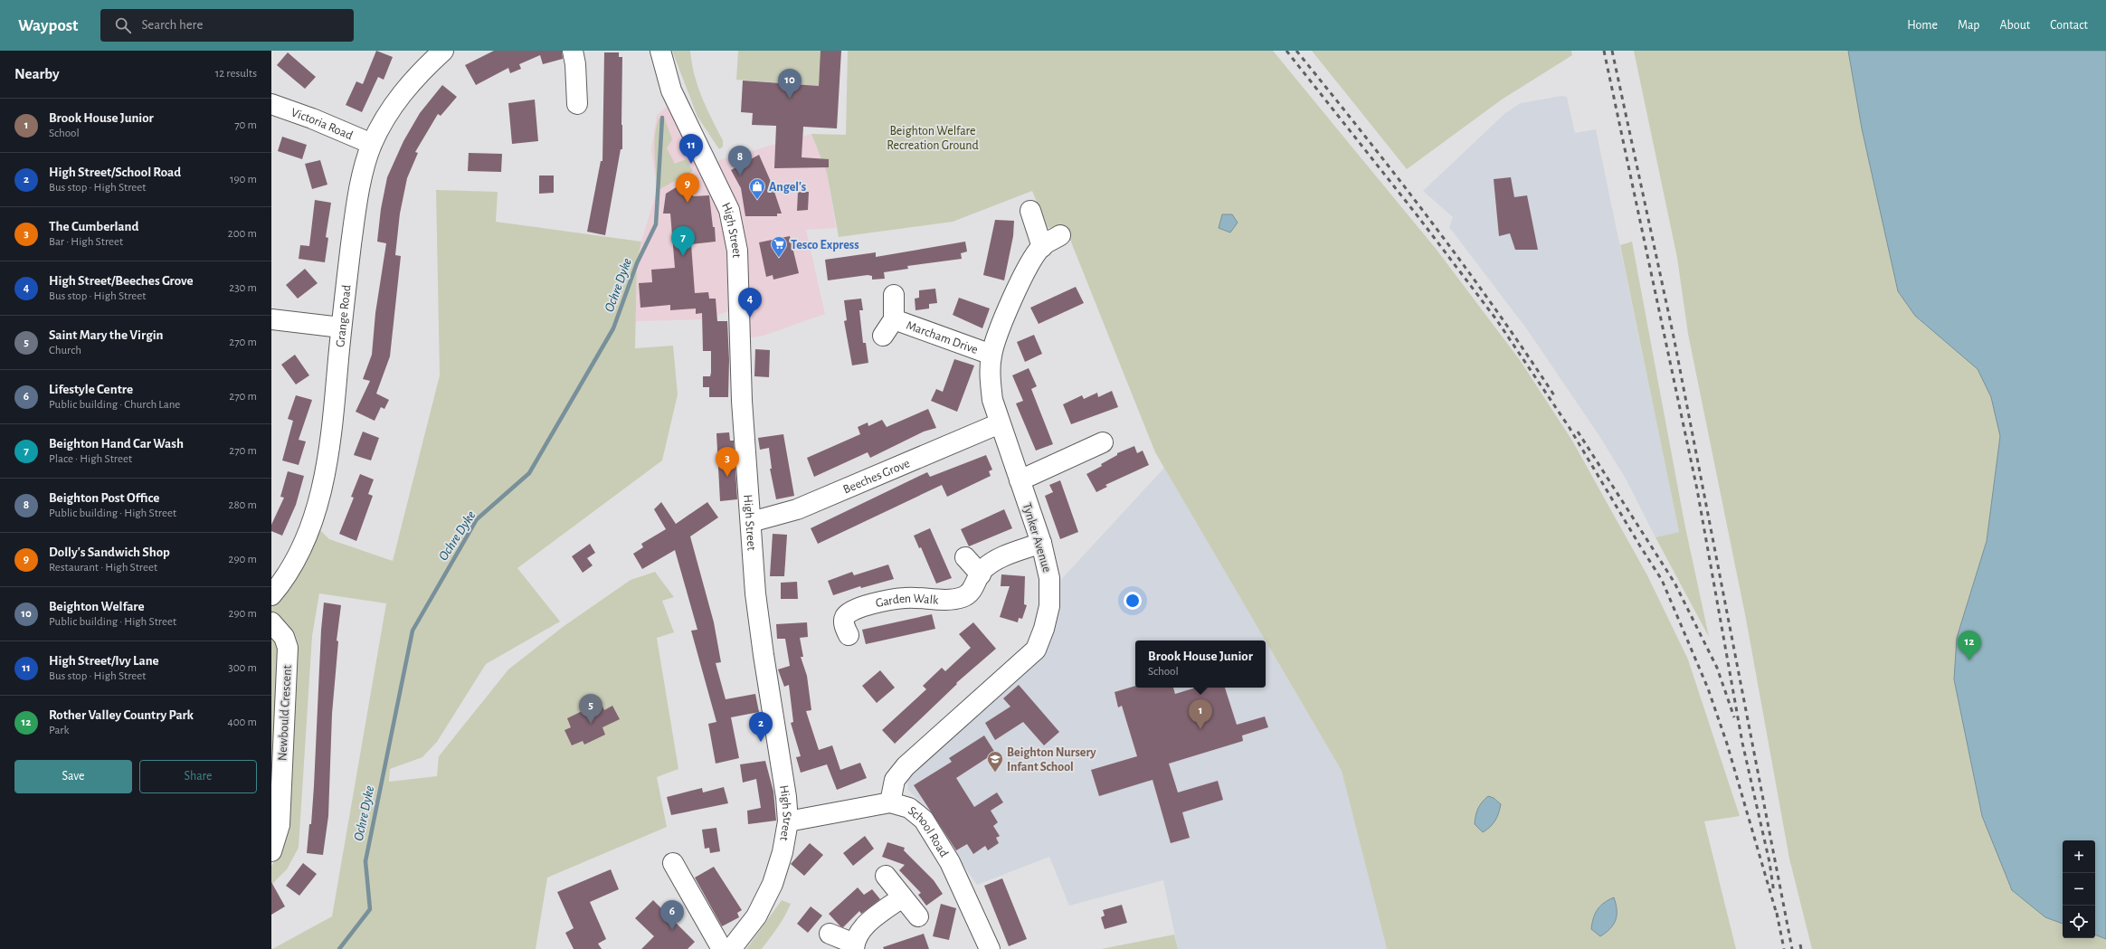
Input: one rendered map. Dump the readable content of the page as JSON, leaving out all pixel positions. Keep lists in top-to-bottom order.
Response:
{
  "streets": {
    "street": [
      "Victoria Road",
      "High Street",
      "Grange Road",
      "Marcham Drive",
      "Beeches Grove",
      "Tynker Avenue",
      "Garden Walk",
      "Newbould Crescent",
      "School Road"
    ]
  },
  "crossings": [
    ["Victoria Road", "Grange Road"],
    ["High Street", "Beeches Grove"],
    ["High Street", "School Road"],
    ["Marcham Drive", "Tynker Avenue"],
    ["Beeches Grove", "Tynker Avenue"],
    ["Tynker Avenue", "Garden Walk"],
    ["Tynker Avenue", "School Road"]
  ],
  "water": ["Ochre Dyke"],
  "parks": ["Beighton Welfare Recreation Ground"],
  "places": {
    "shop": ["Angel's"],
    "supermarket": ["Tesco Express"],
    "school or university": ["Beighton Nursery Infant School"]
  },
  "page": {
    "header": "Waypost",
    "search": "Search here",
    "nav": [
      "Home",
      "Map",
      "About",
      "Contact"
    ],
    "heading": ["Nearby", "12 results"],
    "pins": [
      "10",
      "11",
      "8",
      "9",
      "7",
      "4",
      "3",
      "12",
      "5",
      "1",
      "2",
      "6"
    ],
    "list": [
      {
        "mark": "1",
        "name": "Brook House Junior",
        "note": "School",
        "value": "70 m"
      },
      {
        "mark": "2",
        "name": "High Street/School Road",
        "note": "Bus stop · High Street",
        "value": "190 m"
      },
      {
        "mark": "3",
        "name": "The Cumberland",
        "note": "Bar · High Street",
        "value": "200 m"
      },
      {
        "mark": "4",
        "name": "High Street/Beeches Grove",
        "note": "Bus stop · High Street",
        "value": "230 m"
      },
      {
        "mark": "5",
        "name": "Saint Mary the Virgin",
        "note": "Church",
        "value": "270 m"
      },
      {
        "mark": "6",
        "name": "Lifestyle Centre",
        "note": "Public building · Church Lane",
        "value": "270 m"
      },
      {
        "mark": "7",
        "name": "Beighton Hand Car Wash",
        "note": "Place · High Street",
        "value": "270 m"
      },
      {
        "mark": "8",
        "name": "Beighton Post Office",
        "note": "Public building · High Street",
        "value": "280 m"
      },
      {
        "mark": "9",
        "name": "Dolly's Sandwich Shop",
        "note": "Restaurant · High Street",
        "value": "290 m"
      },
      {
        "mark": "10",
        "name": "Beighton Welfare",
        "note": "Public building · High Street",
        "value": "290 m"
      },
      {
        "mark": "11",
        "name": "High Street/Ivy Lane",
        "note": "Bus stop · High Street",
        "value": "300 m"
      },
      {
        "mark": "12",
        "name": "Rother Valley Country Park",
        "note": "Park",
        "value": "400 m"
      }
    ],
    "popup": ["Brook House Junior", "School"],
    "buttons": ["Save", "Share"],
    "map_buttons": ["+", "−"]
  }
}
